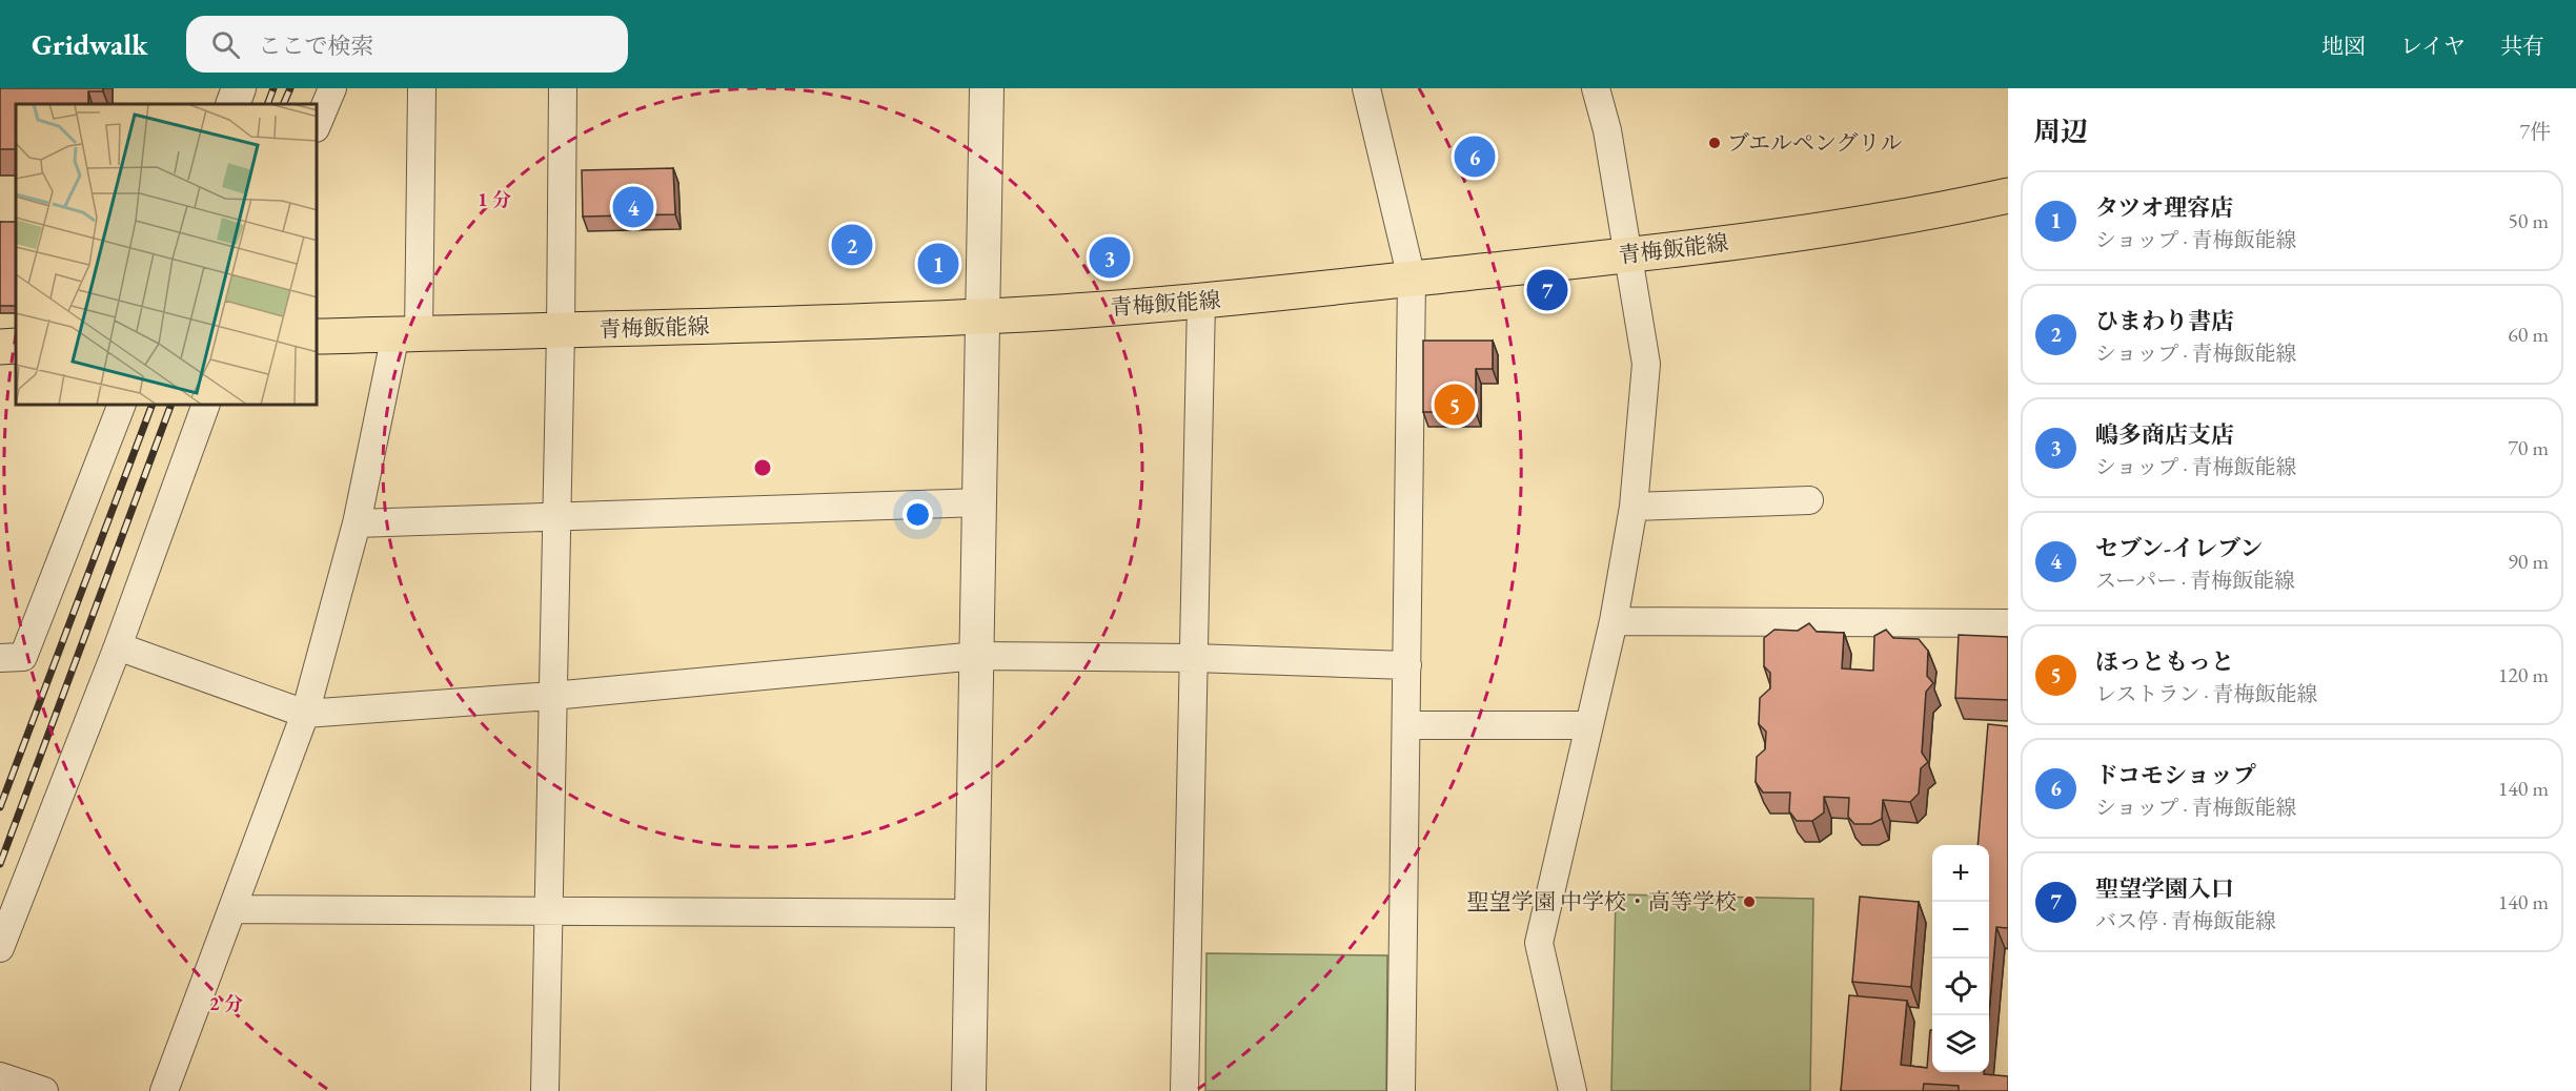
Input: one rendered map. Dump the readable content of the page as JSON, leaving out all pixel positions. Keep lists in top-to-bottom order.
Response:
{
  "streets": {
    "main road": ["青梅飯能線"]
  },
  "places": ["ブエルペングリル", "聖望学園 中学校・高等学校"],
  "page": {
    "header": "Gridwalk",
    "search": "ここで検索",
    "nav": ["地図", "レイヤ", "共有"],
    "heading": ["周辺", "7件"],
    "pins": [
      "6",
      "4",
      "2",
      "3",
      "1",
      "7",
      "5"
    ],
    "list": [
      {
        "mark": "1",
        "name": "タツオ理容店",
        "note": "ショップ · 青梅飯能線",
        "value": "50 m"
      },
      {
        "mark": "2",
        "name": "ひまわり書店",
        "note": "ショップ · 青梅飯能線",
        "value": "60 m"
      },
      {
        "mark": "3",
        "name": "嶋多商店支店",
        "note": "ショップ · 青梅飯能線",
        "value": "70 m"
      },
      {
        "mark": "4",
        "name": "セブン-イレブン",
        "note": "スーパー · 青梅飯能線",
        "value": "90 m"
      },
      {
        "mark": "5",
        "name": "ほっともっと",
        "note": "レストラン · 青梅飯能線",
        "value": "120 m"
      },
      {
        "mark": "6",
        "name": "ドコモショップ",
        "note": "ショップ · 青梅飯能線",
        "value": "140 m"
      },
      {
        "mark": "7",
        "name": "聖望学園入口",
        "note": "バス停 · 青梅飯能線",
        "value": "140 m"
      }
    ],
    "map_buttons": ["+", "−"]
  },
  "rings": ["1 分", "2 分"]
}
